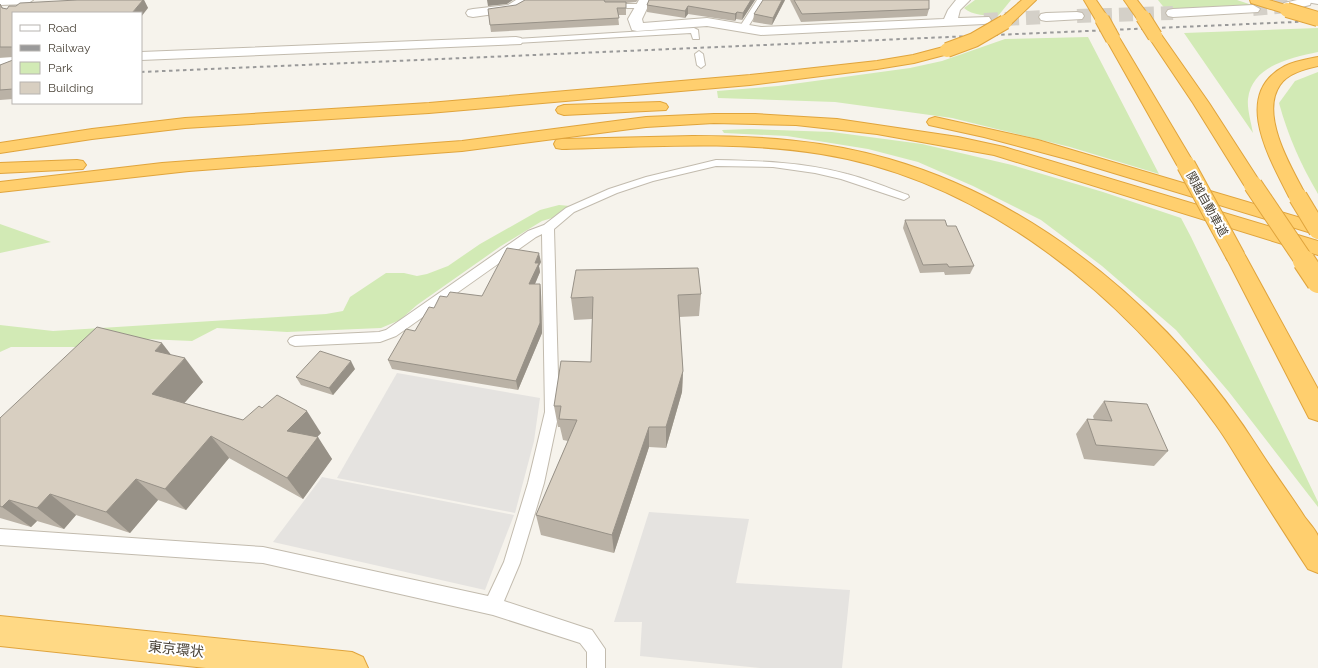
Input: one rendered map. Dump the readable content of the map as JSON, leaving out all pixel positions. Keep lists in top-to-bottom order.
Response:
{
  "streets": {
    "highway": ["関越自動車道", "東京環状"]
  },
  "legend": [
    "Road",
    "Railway",
    "Park",
    "Building"
  ]
}
